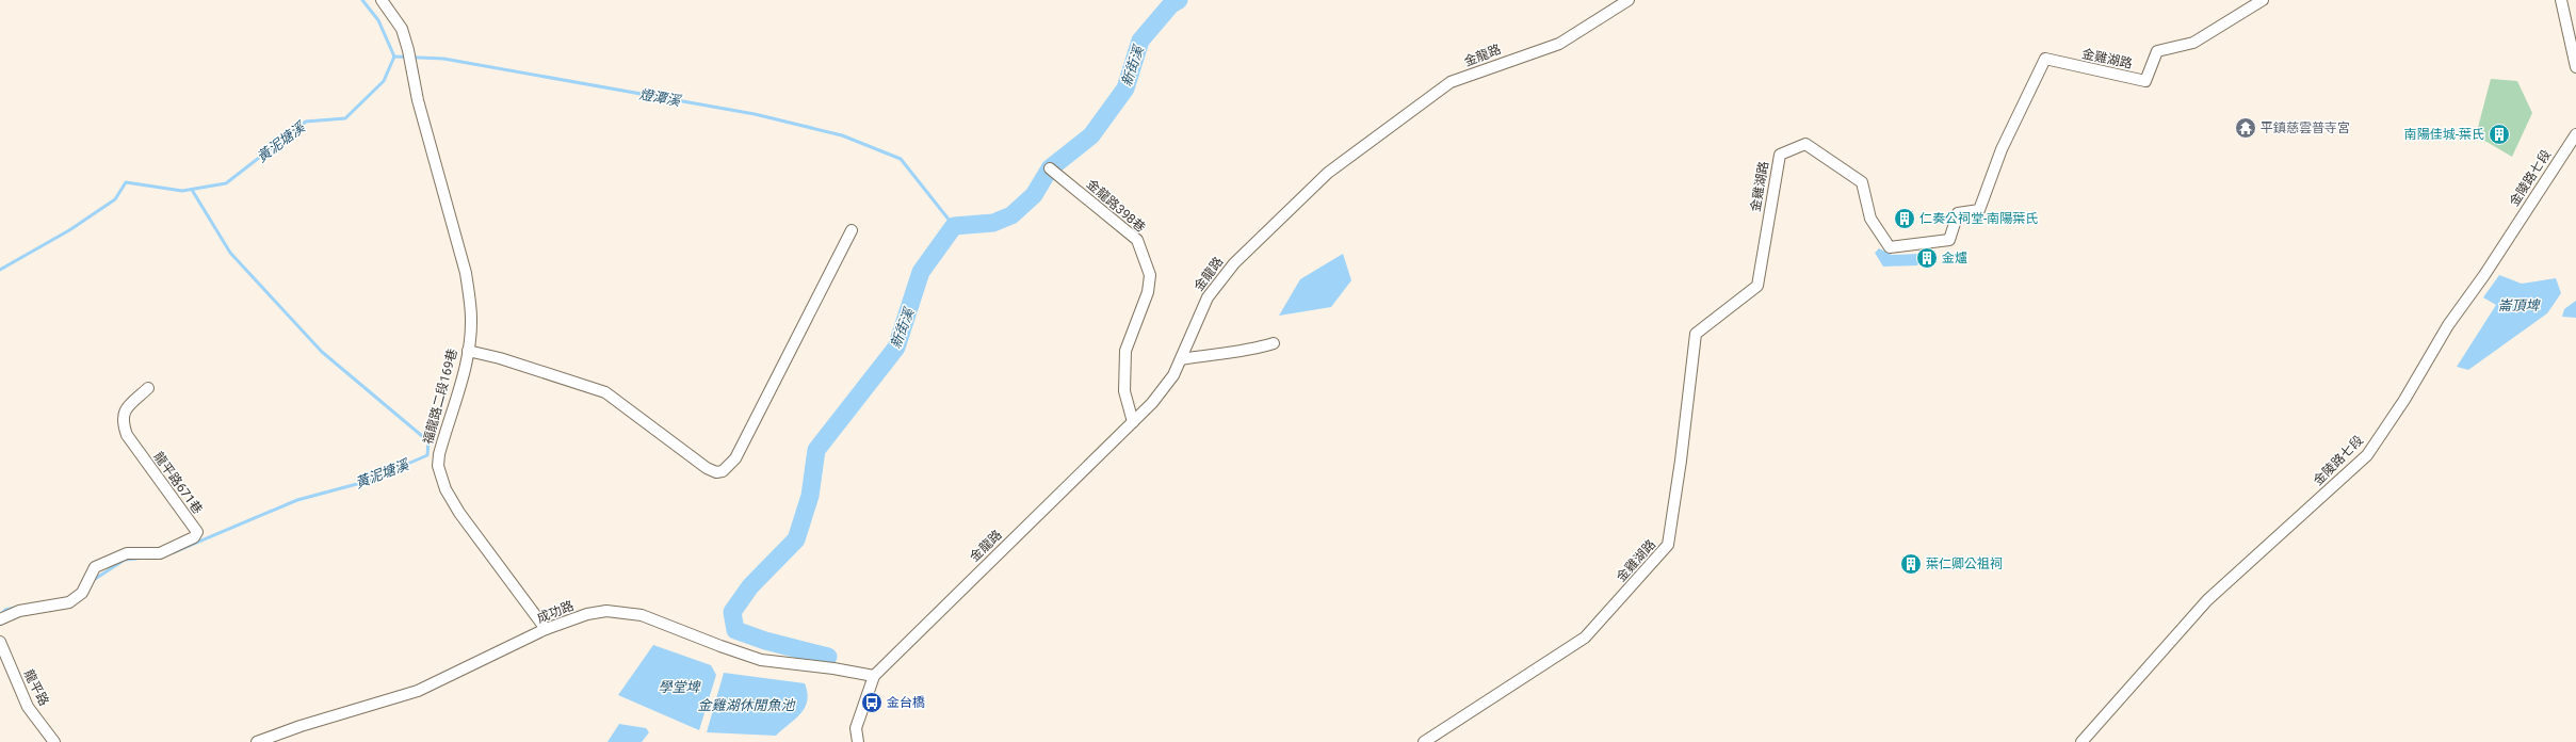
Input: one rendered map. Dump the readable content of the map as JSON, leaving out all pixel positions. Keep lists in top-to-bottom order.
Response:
{
  "streets": {
    "street": [
      "金龍路",
      "金雞湖路",
      "金陵路七段",
      "金龍路398巷",
      "福龍路二段169巷",
      "龍平路671巷",
      "成功路",
      "龍平路"
    ]
  },
  "crossings": [
    ["金龍路", "金龍路398巷"],
    ["金龍路", "成功路"],
    ["福龍路二段169巷", "成功路"]
  ],
  "water": [
    "新街溪",
    "燈潭溪",
    "黃泥塘溪",
    "崙頂埤",
    "學堂埤",
    "金雞湖休閒魚池"
  ],
  "places": {
    "temple": ["平鎮慈雲普寺宮"],
    "building": [
      "南陽佳城-葉氏",
      "仁奏公祠堂-南陽葉氏",
      "金爐",
      "葉仁卿公祖祠"
    ],
    "bus stop": ["金台橋"]
  }
}
